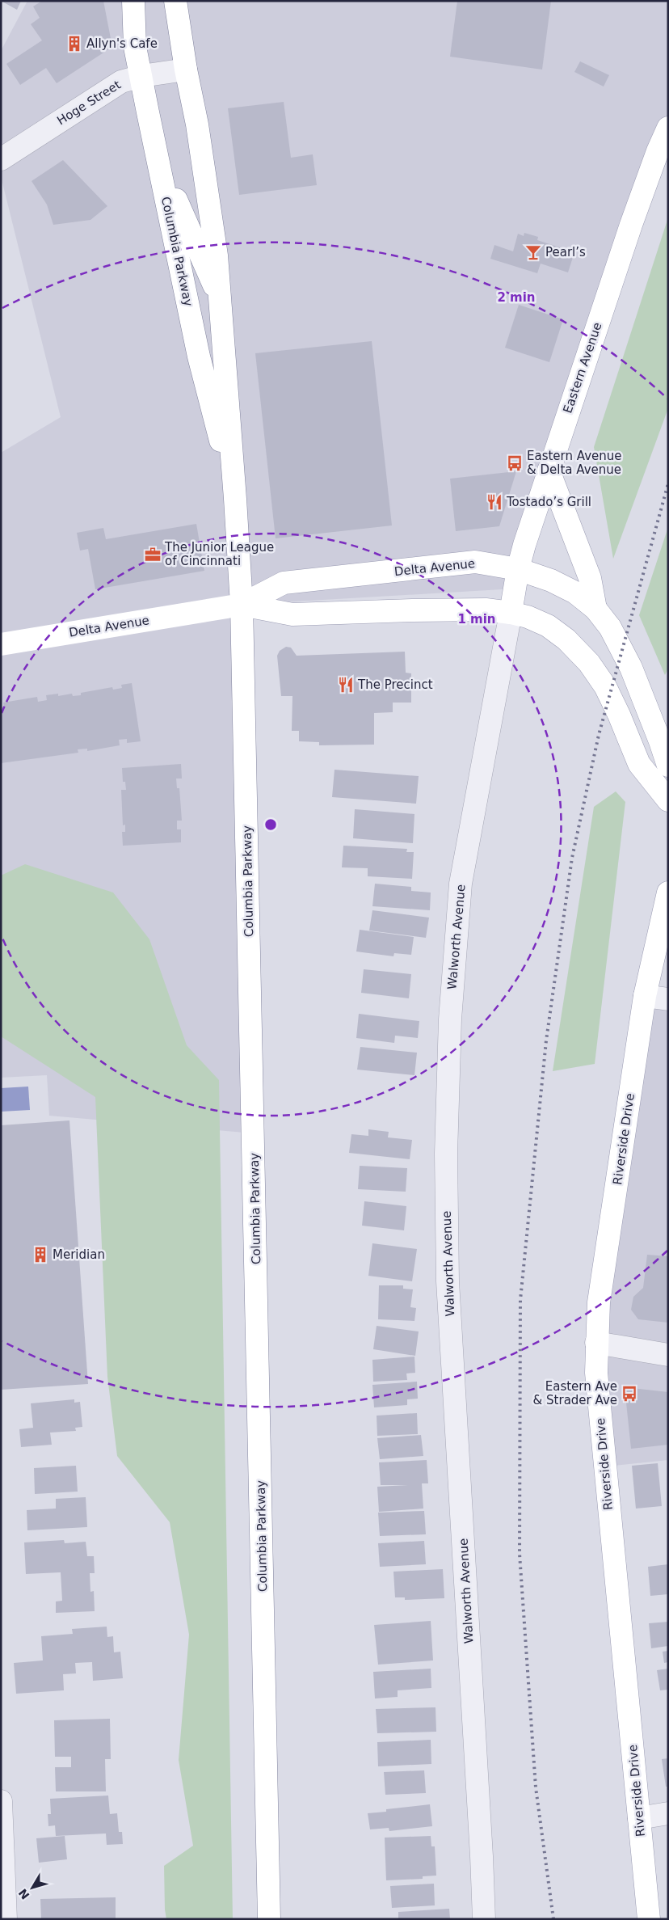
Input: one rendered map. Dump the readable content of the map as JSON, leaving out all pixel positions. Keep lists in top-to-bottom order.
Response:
{
  "streets": {
    "main road": [
      "Columbia Parkway",
      "Eastern Avenue",
      "Delta Avenue",
      "Riverside Drive"
    ],
    "street": ["Hoge Street", "Walworth Avenue"]
  },
  "crossings": [
    ["Hoge Street", "Columbia Parkway"],
    ["Columbia Parkway", "Delta Avenue"],
    ["Eastern Avenue", "Delta Avenue"],
    ["Eastern Avenue", "Walworth Avenue"],
    ["Delta Avenue", "Walworth Avenue"]
  ],
  "places": {
    "building": ["Allyn's Cafe", "Meridian"],
    "bar": ["Pearl’s"],
    "bus stop": ["Eastern Avenue & Delta Avenue", "Eastern Ave & Strader Ave"],
    "restaurant": ["Tostado’s Grill", "The Precinct"],
    "office": ["The Junior League of Cincinnati"]
  },
  "north": "bottom left",
  "rings": ["2 min", "1 min"]
}
